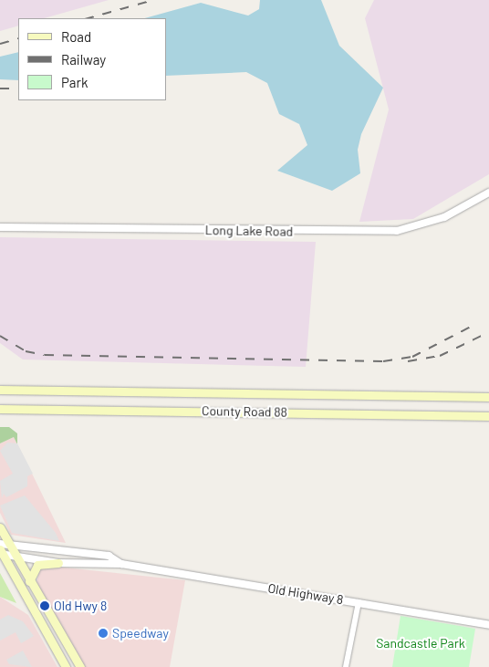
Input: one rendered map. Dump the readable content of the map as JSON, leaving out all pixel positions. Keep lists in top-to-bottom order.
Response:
{
  "streets": {
    "main road": ["County Road 88"],
    "street": ["Long Lake Road", "Old Highway 8"]
  },
  "parks": ["Sandcastle Park"],
  "places": ["Old Hwy 8", "Speedway"],
  "legend": ["Road", "Railway", "Park"]
}
